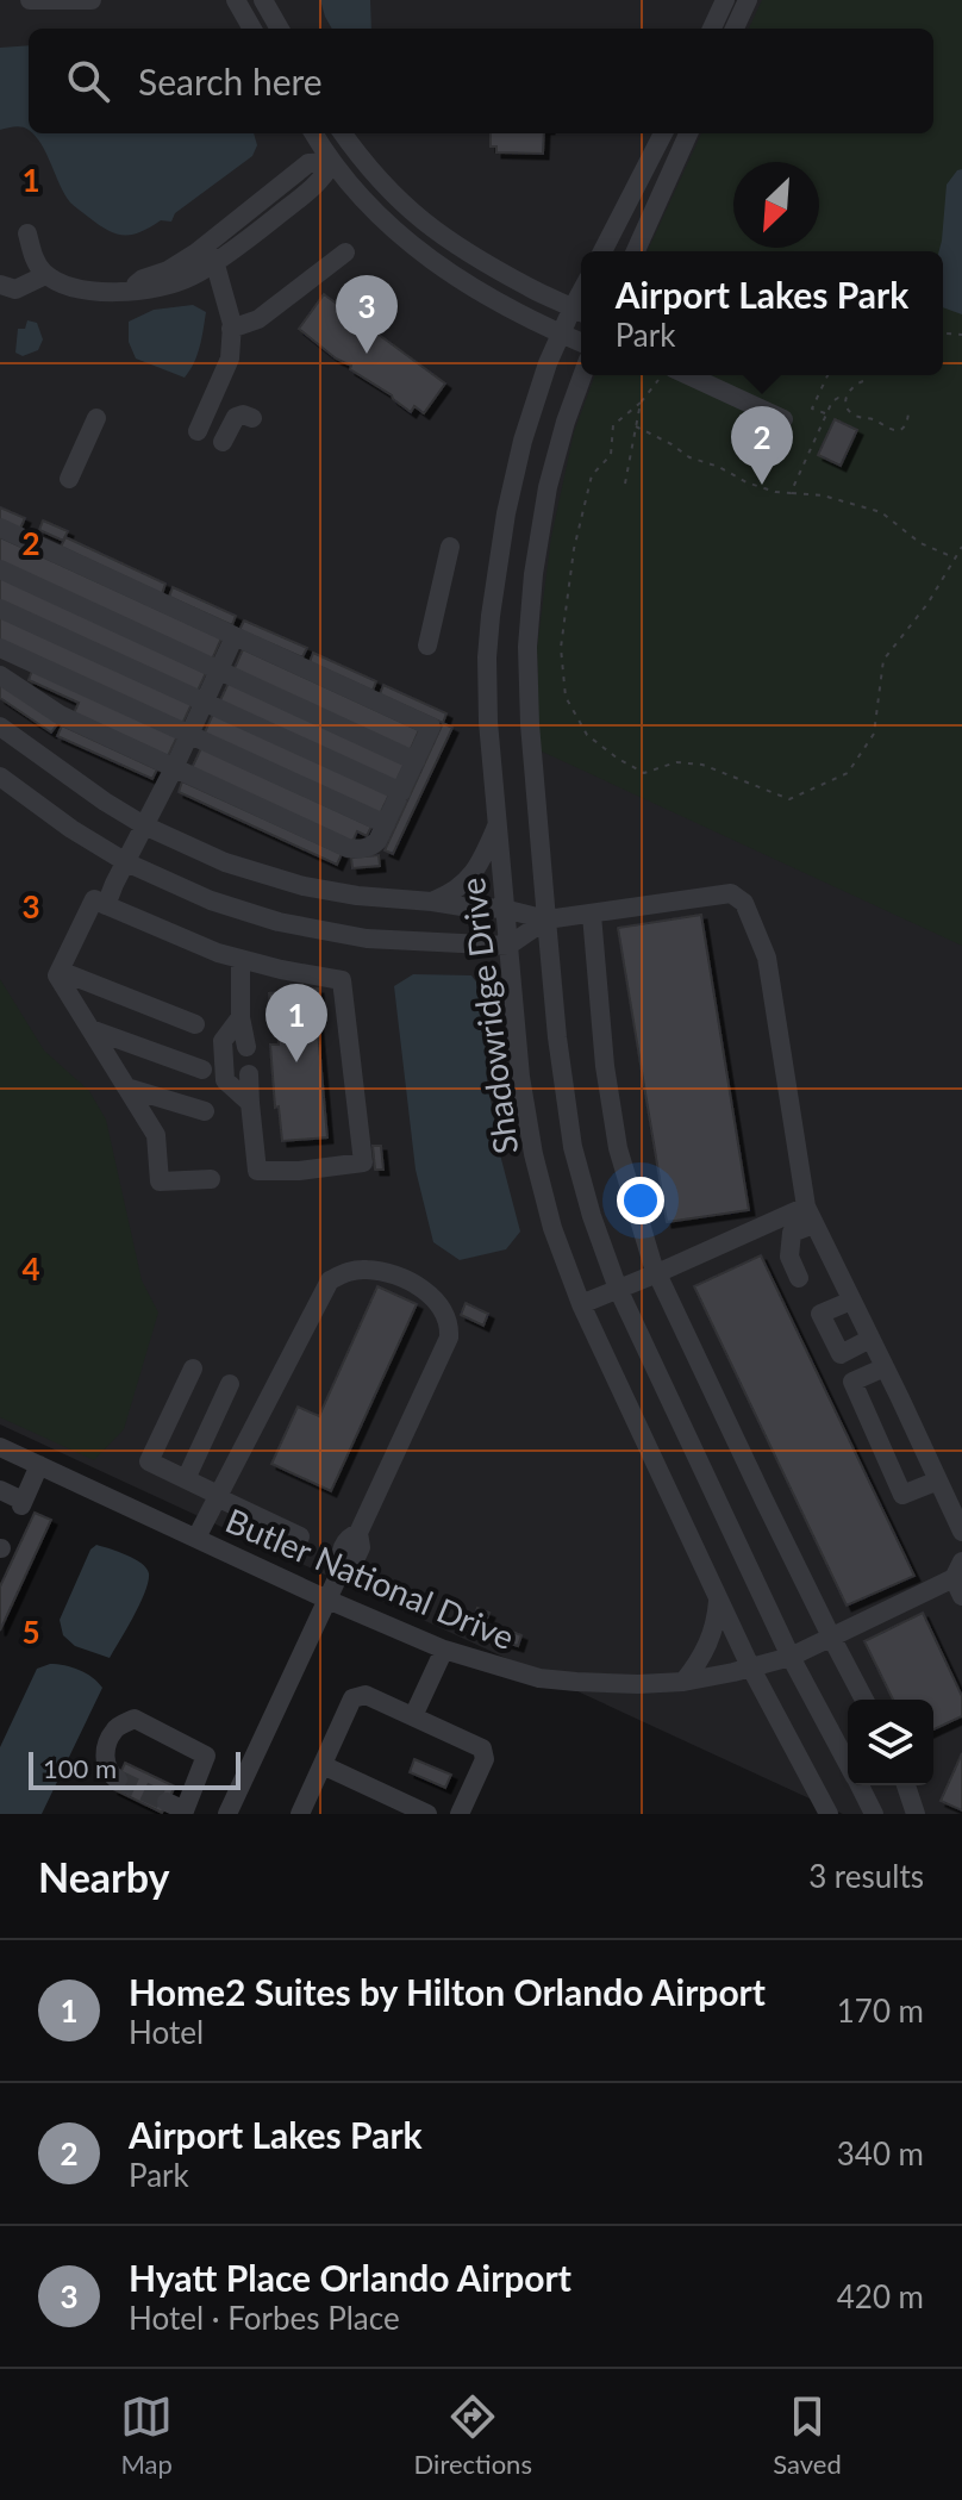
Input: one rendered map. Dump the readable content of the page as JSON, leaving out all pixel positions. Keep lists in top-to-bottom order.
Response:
{
  "streets": {
    "street": ["Shadowridge Drive", "Butler National Drive"]
  },
  "crossings": [
    ["Shadowridge Drive", "Butler National Drive"]
  ],
  "scale_bar": "100 m",
  "north": "bottom left",
  "page": {
    "search": "Search here",
    "popup": ["Airport Lakes Park", "Park"],
    "pins": ["3", "2", "1"],
    "scale": "100 m",
    "heading": ["Nearby", "3 results"],
    "list": [
      {
        "mark": "1",
        "name": "Home2 Suites by Hilton Orlando Airport",
        "note": "Hotel",
        "value": "170 m"
      },
      {
        "mark": "2",
        "name": "Airport Lakes Park",
        "note": "Park",
        "value": "340 m"
      },
      {
        "mark": "3",
        "name": "Hyatt Place Orlando Airport",
        "note": "Hotel · Forbes Place",
        "value": "420 m"
      }
    ],
    "nav": ["Map", "Directions", "Saved"]
  },
  "grid": {
    "rows": [
      "1",
      "2",
      "3",
      "4",
      "5"
    ]
  }
}
